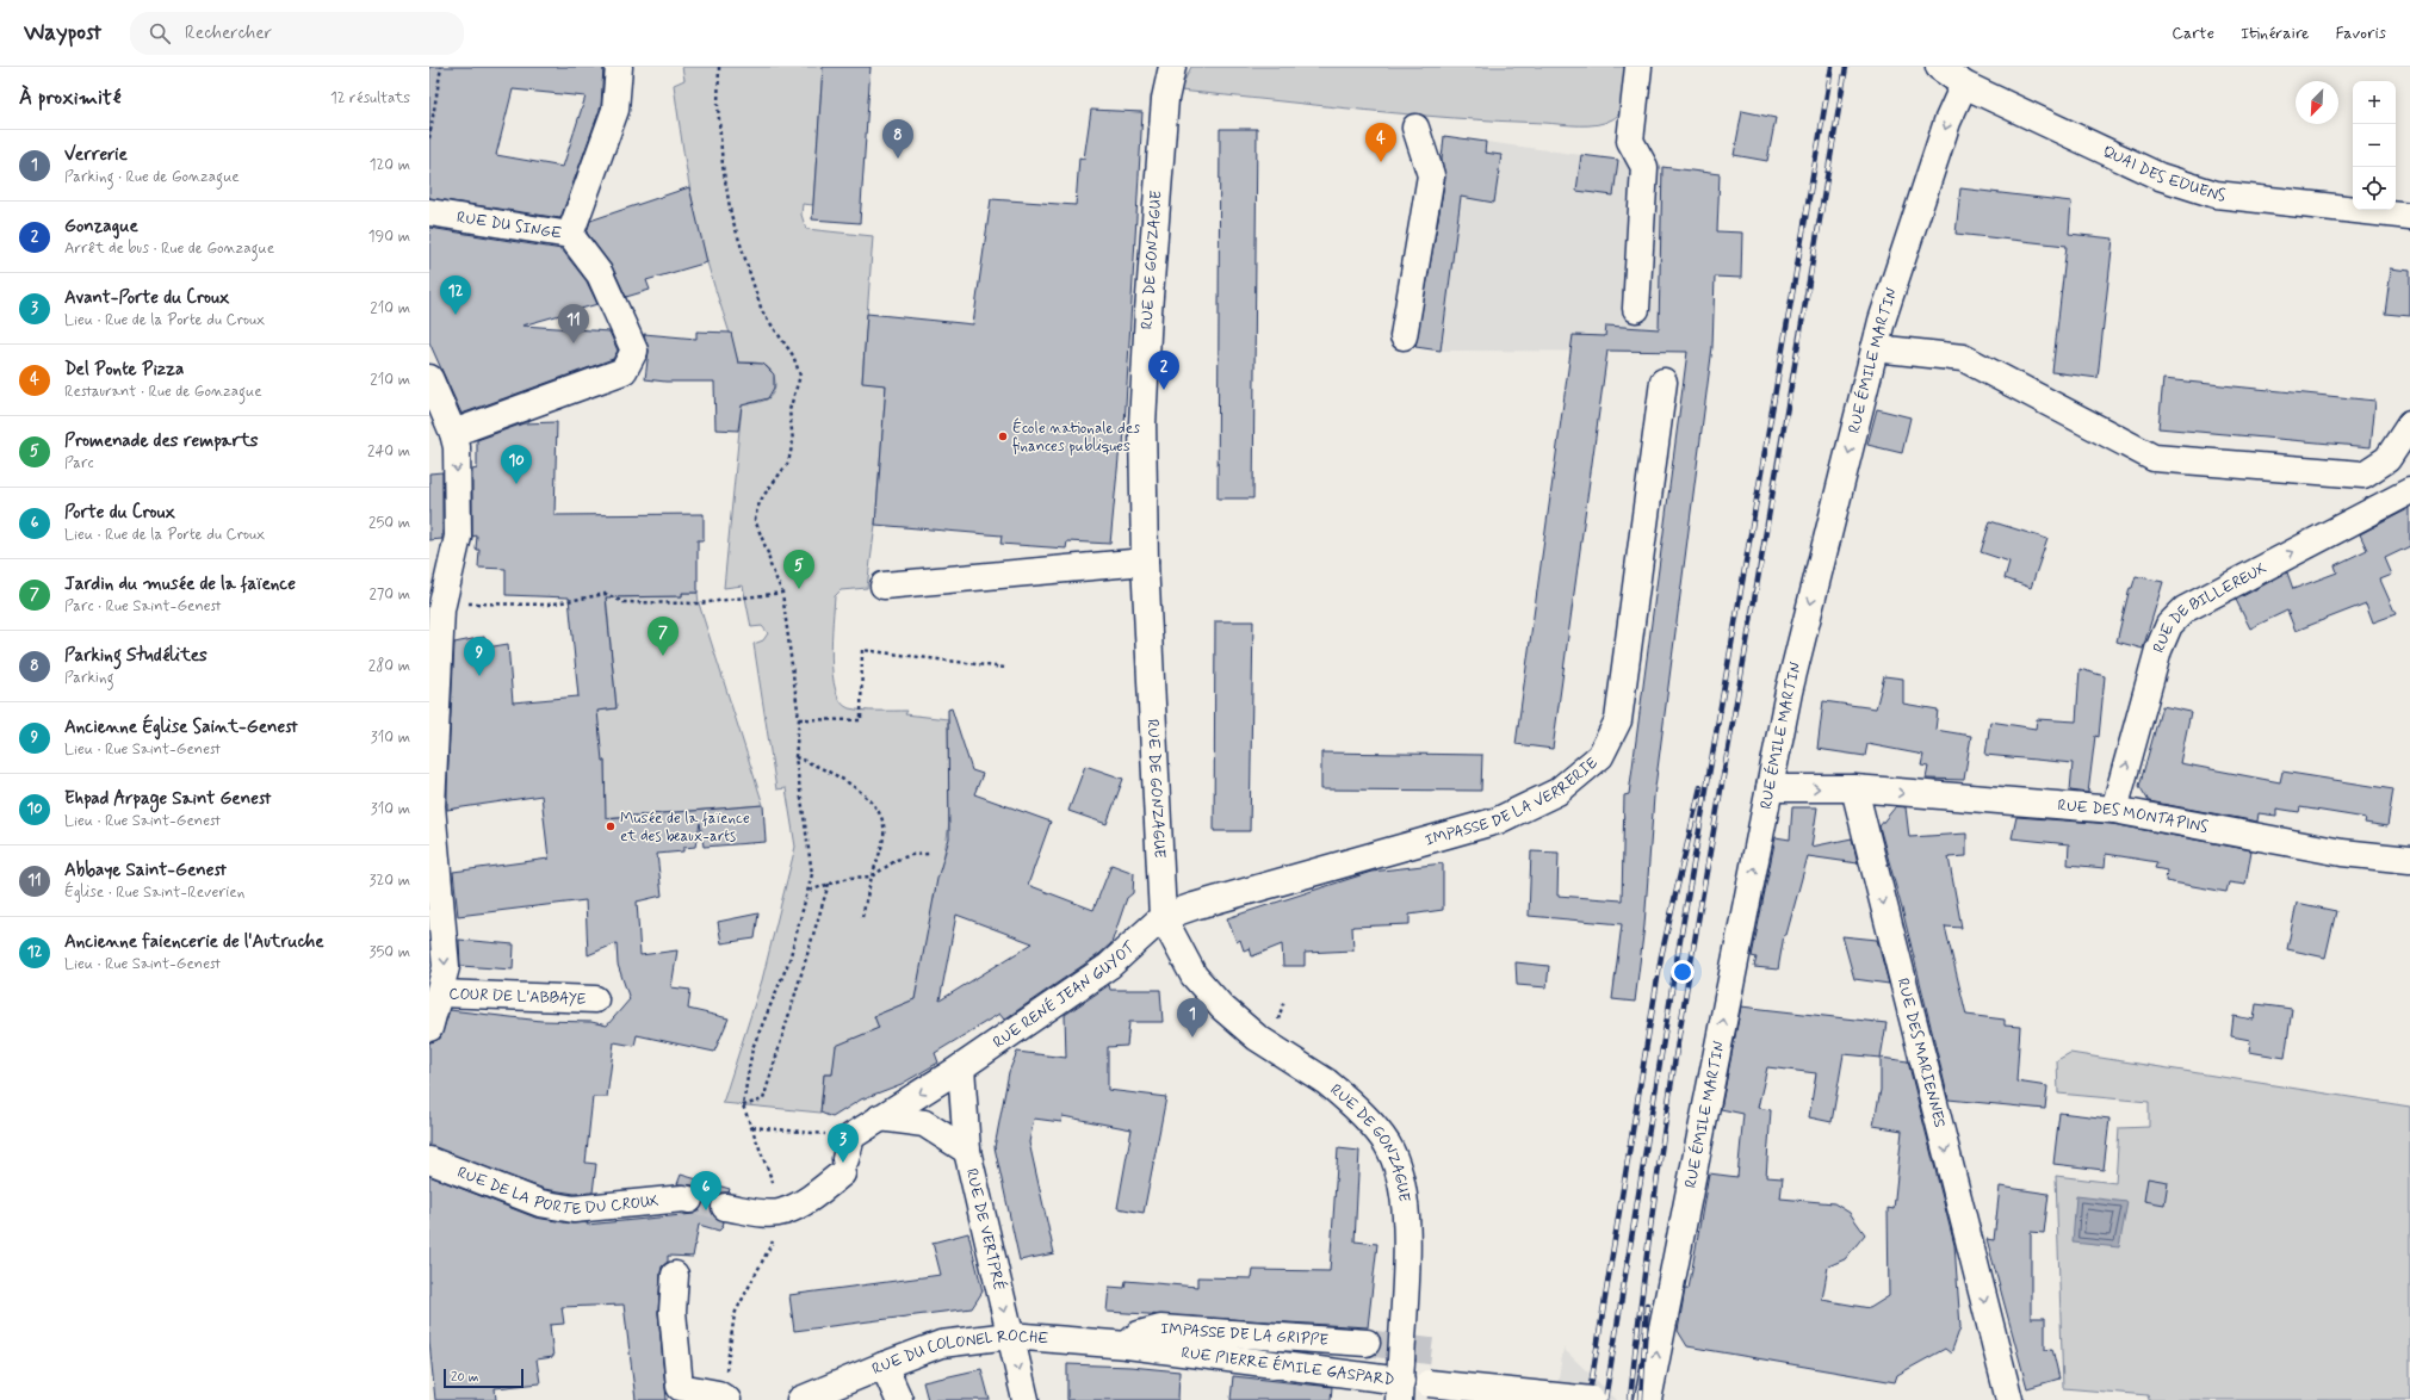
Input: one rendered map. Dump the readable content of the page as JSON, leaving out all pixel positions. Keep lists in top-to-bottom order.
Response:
{
  "streets": {
    "street": [
      "QUAI DES EDUENS",
      "RUE DU SINGE",
      "RUE DE GONZAGUE",
      "RUE ÉMILE MARTIN",
      "RUE DE BILLEREUX",
      "IMPASSE DE LA VERRERIE",
      "RUE DES MONTAPINS",
      "RUE RENÉ JEAN GUYOT",
      "COUR DE L'ABBAYE",
      "RUE DES MARIENNES",
      "RUE DE LA PORTE DU CROUX",
      "RUE DE VERTPRÉ",
      "IMPASSE DE LA GRIPPE",
      "RUE DU COLONEL ROCHE",
      "RUE PIERRE ÉMILE GASPARD"
    ]
  },
  "crossings": [
    ["QUAI DES EDUENS", "RUE ÉMILE MARTIN"],
    ["RUE DE GONZAGUE", "IMPASSE DE LA VERRERIE"],
    ["RUE DE GONZAGUE", "RUE RENÉ JEAN GUYOT"],
    ["RUE DE GONZAGUE", "RUE PIERRE ÉMILE GASPARD"],
    ["RUE DE BILLEREUX", "RUE DES MONTAPINS"],
    ["IMPASSE DE LA VERRERIE", "RUE RENÉ JEAN GUYOT"],
    ["RUE DES MONTAPINS", "RUE DES MARIENNES"],
    ["RUE RENÉ JEAN GUYOT", "RUE DE VERTPRÉ"],
    ["RUE DE VERTPRÉ", "RUE DU COLONEL ROCHE"],
    ["IMPASSE DE LA GRIPPE", "RUE DU COLONEL ROCHE"],
    ["IMPASSE DE LA GRIPPE", "RUE PIERRE ÉMILE GASPARD"],
    ["RUE DU COLONEL ROCHE", "RUE PIERRE ÉMILE GASPARD"]
  ],
  "one_way": [
    "RUE DE BILLEREUX",
    "RUE DES MONTAPINS",
    "RUE DES MARIENNES",
    "RUE DE VERTPRÉ"
  ],
  "places": ["École nationale des finances publiques", "Musée de la faïence et des beaux-arts"],
  "scale_bar": "20 m",
  "north": "bottom left",
  "page": {
    "header": "Waypost",
    "search": "Rechercher",
    "nav": ["Carte", "Itinéraire", "Favoris"],
    "heading": ["À proximité", "12 résultats"],
    "map_buttons": ["+", "−"],
    "pins": [
      "8",
      "4",
      "12",
      "11",
      "2",
      "10",
      "5",
      "7",
      "9",
      "1",
      "3",
      "6"
    ],
    "list": [
      {
        "mark": "1",
        "name": "Verrerie",
        "note": "Parking · Rue de Gonzague",
        "value": "120 m"
      },
      {
        "mark": "2",
        "name": "Gonzague",
        "note": "Arrêt de bus · Rue de Gonzague",
        "value": "190 m"
      },
      {
        "mark": "3",
        "name": "Avant-Porte du Croux",
        "note": "Lieu · Rue de la Porte du Croux",
        "value": "210 m"
      },
      {
        "mark": "4",
        "name": "Del Ponte Pizza",
        "note": "Restaurant · Rue de Gonzague",
        "value": "210 m"
      },
      {
        "mark": "5",
        "name": "Promenade des remparts",
        "note": "Parc",
        "value": "240 m"
      },
      {
        "mark": "6",
        "name": "Porte du Croux",
        "note": "Lieu · Rue de la Porte du Croux",
        "value": "250 m"
      },
      {
        "mark": "7",
        "name": "Jardin du musée de la faïence",
        "note": "Parc · Rue Saint-Genest",
        "value": "270 m"
      },
      {
        "mark": "8",
        "name": "Parking Studélites",
        "note": "Parking",
        "value": "280 m"
      },
      {
        "mark": "9",
        "name": "Ancienne Église Saint-Genest",
        "note": "Lieu · Rue Saint-Genest",
        "value": "310 m"
      },
      {
        "mark": "10",
        "name": "Ehpad Arpage Saint Genest",
        "note": "Lieu · Rue Saint-Genest",
        "value": "310 m"
      },
      {
        "mark": "11",
        "name": "Abbaye Saint-Genest",
        "note": "Église · Rue Saint-Reverien",
        "value": "320 m"
      },
      {
        "mark": "12",
        "name": "Ancienne faiencerie de l'Autruche",
        "note": "Lieu · Rue Saint-Genest",
        "value": "350 m"
      }
    ],
    "scale": "20 m"
  }
}
